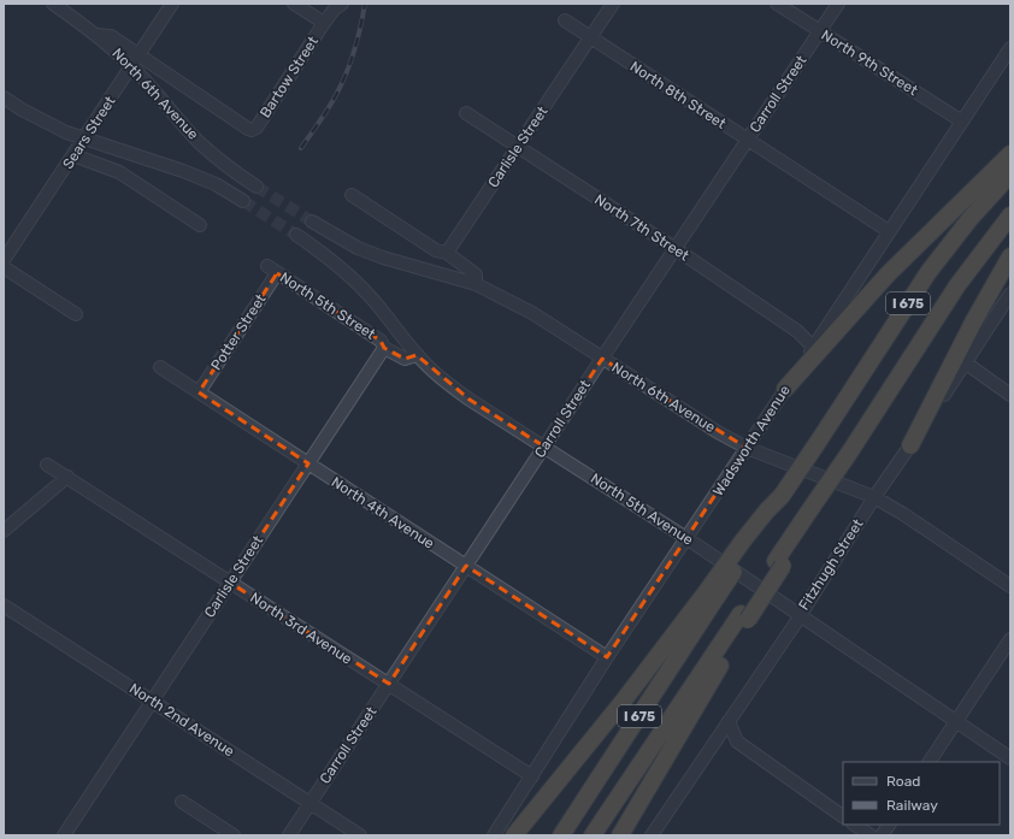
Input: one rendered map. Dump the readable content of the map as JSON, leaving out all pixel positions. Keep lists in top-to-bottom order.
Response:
{
  "streets": {
    "highway": ["I 675"],
    "street": [
      "North 9th Street",
      "Bartow Street",
      "North 6th Avenue",
      "Carroll Street",
      "North 8th Street",
      "Sears Street",
      "Carlisle Street",
      "North 7th Street",
      "North 5th Street",
      "Potter Street",
      "Wadsworth Avenue",
      "North 5th Avenue",
      "North 4th Avenue",
      "Fitzhugh Street",
      "North 3rd Avenue",
      "North 2nd Avenue"
    ]
  },
  "crossings": [
    ["North 9th Street", "Carroll Street"],
    ["North 9th Street", "Wadsworth Avenue"],
    ["Bartow Street", "Sears Street"],
    ["North 6th Avenue", "Carroll Street"],
    ["North 6th Avenue", "Sears Street"],
    ["North 6th Avenue", "Wadsworth Avenue"],
    ["North 6th Avenue", "Fitzhugh Street"],
    ["Carroll Street", "North 8th Street"],
    ["Carroll Street", "North 7th Street"],
    ["Carroll Street", "North 5th Avenue"],
    ["Carroll Street", "North 4th Avenue"],
    ["Carroll Street", "North 3rd Avenue"],
    ["Carroll Street", "North 2nd Avenue"],
    ["North 8th Street", "Carlisle Street"],
    ["North 8th Street", "Wadsworth Avenue"],
    ["Carlisle Street", "North 7th Street"],
    ["Carlisle Street", "North 5th Street"],
    ["Carlisle Street", "North 4th Avenue"],
    ["Carlisle Street", "North 3rd Avenue"],
    ["Carlisle Street", "North 2nd Avenue"],
    ["North 7th Street", "Wadsworth Avenue"],
    ["North 5th Street", "Potter Street"],
    ["Potter Street", "North 4th Avenue"],
    ["Wadsworth Avenue", "North 5th Avenue"],
    ["Wadsworth Avenue", "North 4th Avenue"],
    ["Wadsworth Avenue", "North 3rd Avenue"],
    ["North 5th Avenue", "Fitzhugh Street"]
  ],
  "legend": ["Road", "Railway"]
}
